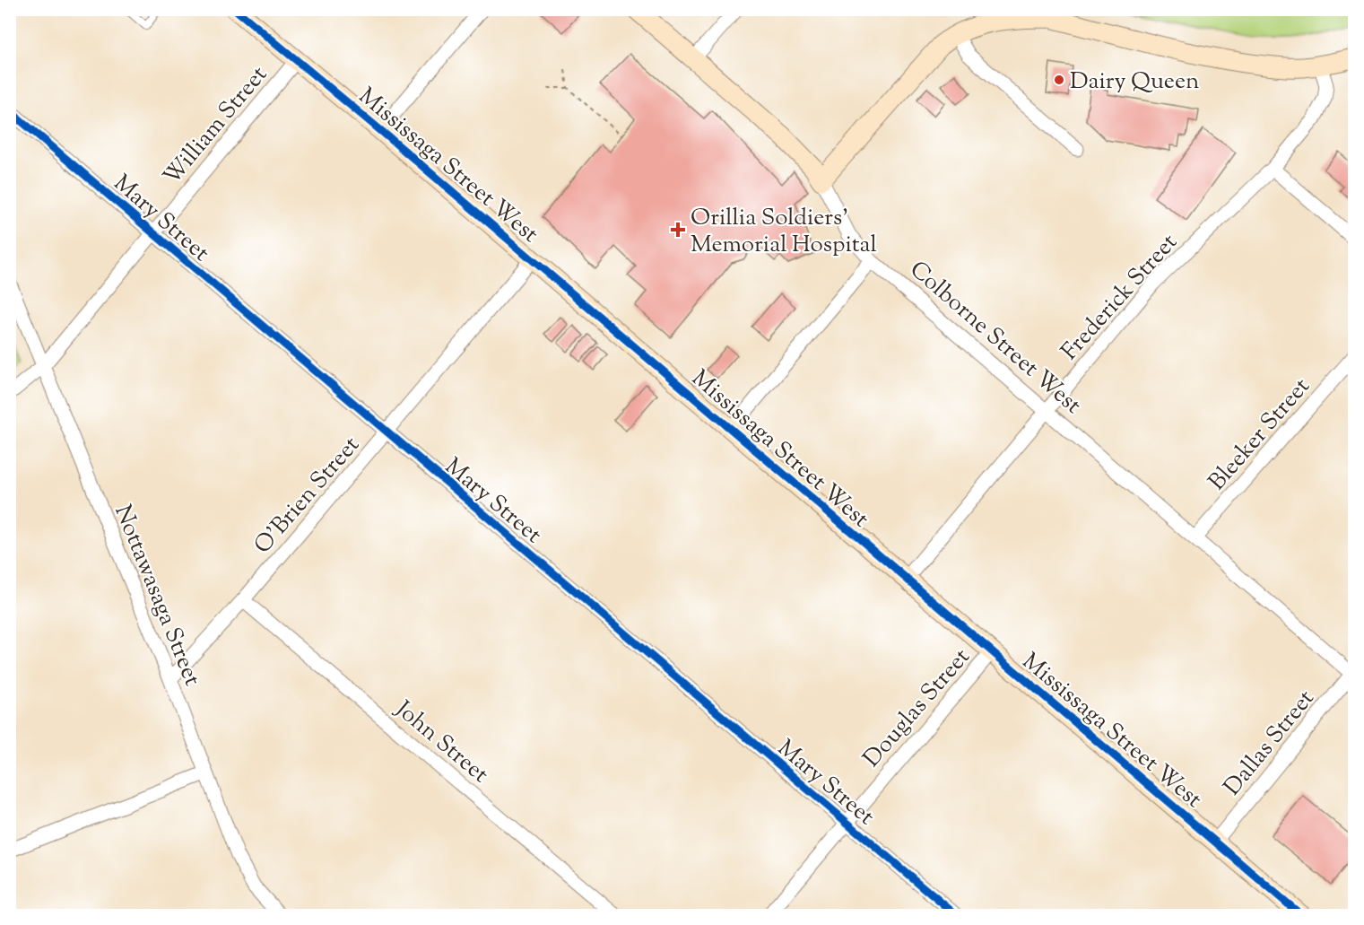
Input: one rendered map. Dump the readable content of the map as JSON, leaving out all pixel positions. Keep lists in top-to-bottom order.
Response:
{
  "streets": {
    "street": [
      "William Street",
      "Mississaga Street West",
      "Mary Street",
      "Frederick Street",
      "Colborne Street West",
      "Bleeker Street",
      "O'Brien Street",
      "Nottawasaga Street",
      "Douglas Street",
      "John Street",
      "Dallas Street"
    ]
  },
  "crossings": [
    ["William Street", "Mississaga Street West"],
    ["William Street", "Mary Street"],
    ["William Street", "Nottawasaga Street"],
    ["Mississaga Street West", "Frederick Street"],
    ["Mississaga Street West", "O'Brien Street"],
    ["Mississaga Street West", "Douglas Street"],
    ["Mississaga Street West", "Dallas Street"],
    ["Mary Street", "O'Brien Street"],
    ["Mary Street", "Douglas Street"],
    ["Frederick Street", "Colborne Street West"],
    ["Colborne Street West", "Bleeker Street"],
    ["Colborne Street West", "Dallas Street"],
    ["O'Brien Street", "Nottawasaga Street"],
    ["O'Brien Street", "John Street"]
  ],
  "places": {
    "other": ["Dairy Queen"],
    "health": ["Orillia Soldiers' Memorial Hospital"]
  }
}
